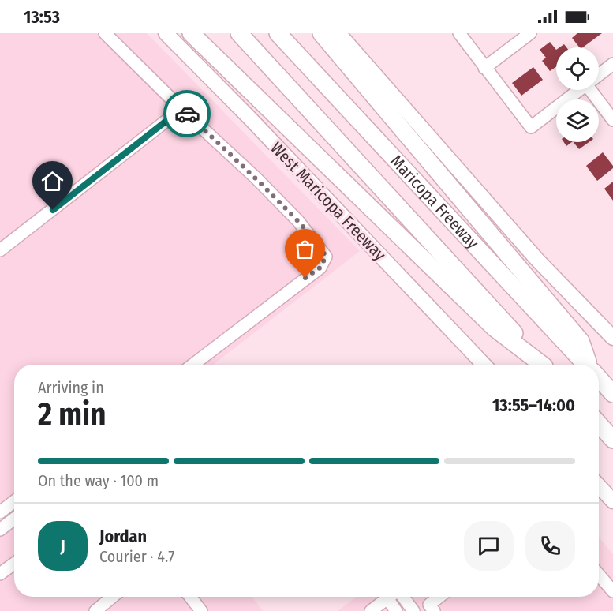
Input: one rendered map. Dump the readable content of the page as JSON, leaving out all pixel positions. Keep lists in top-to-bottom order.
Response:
{
  "streets": {
    "highway": ["Maricopa Freeway"],
    "main road": ["West Maricopa Freeway"]
  },
  "page": {
    "status": "13:53",
    "heading": ["2 min", "Arriving in", "13:55–14:00"],
    "panel": ["Jordan", "Courier · 4.7"],
    "bar": "On the way · 100 m",
    "round": "J"
  }
}
